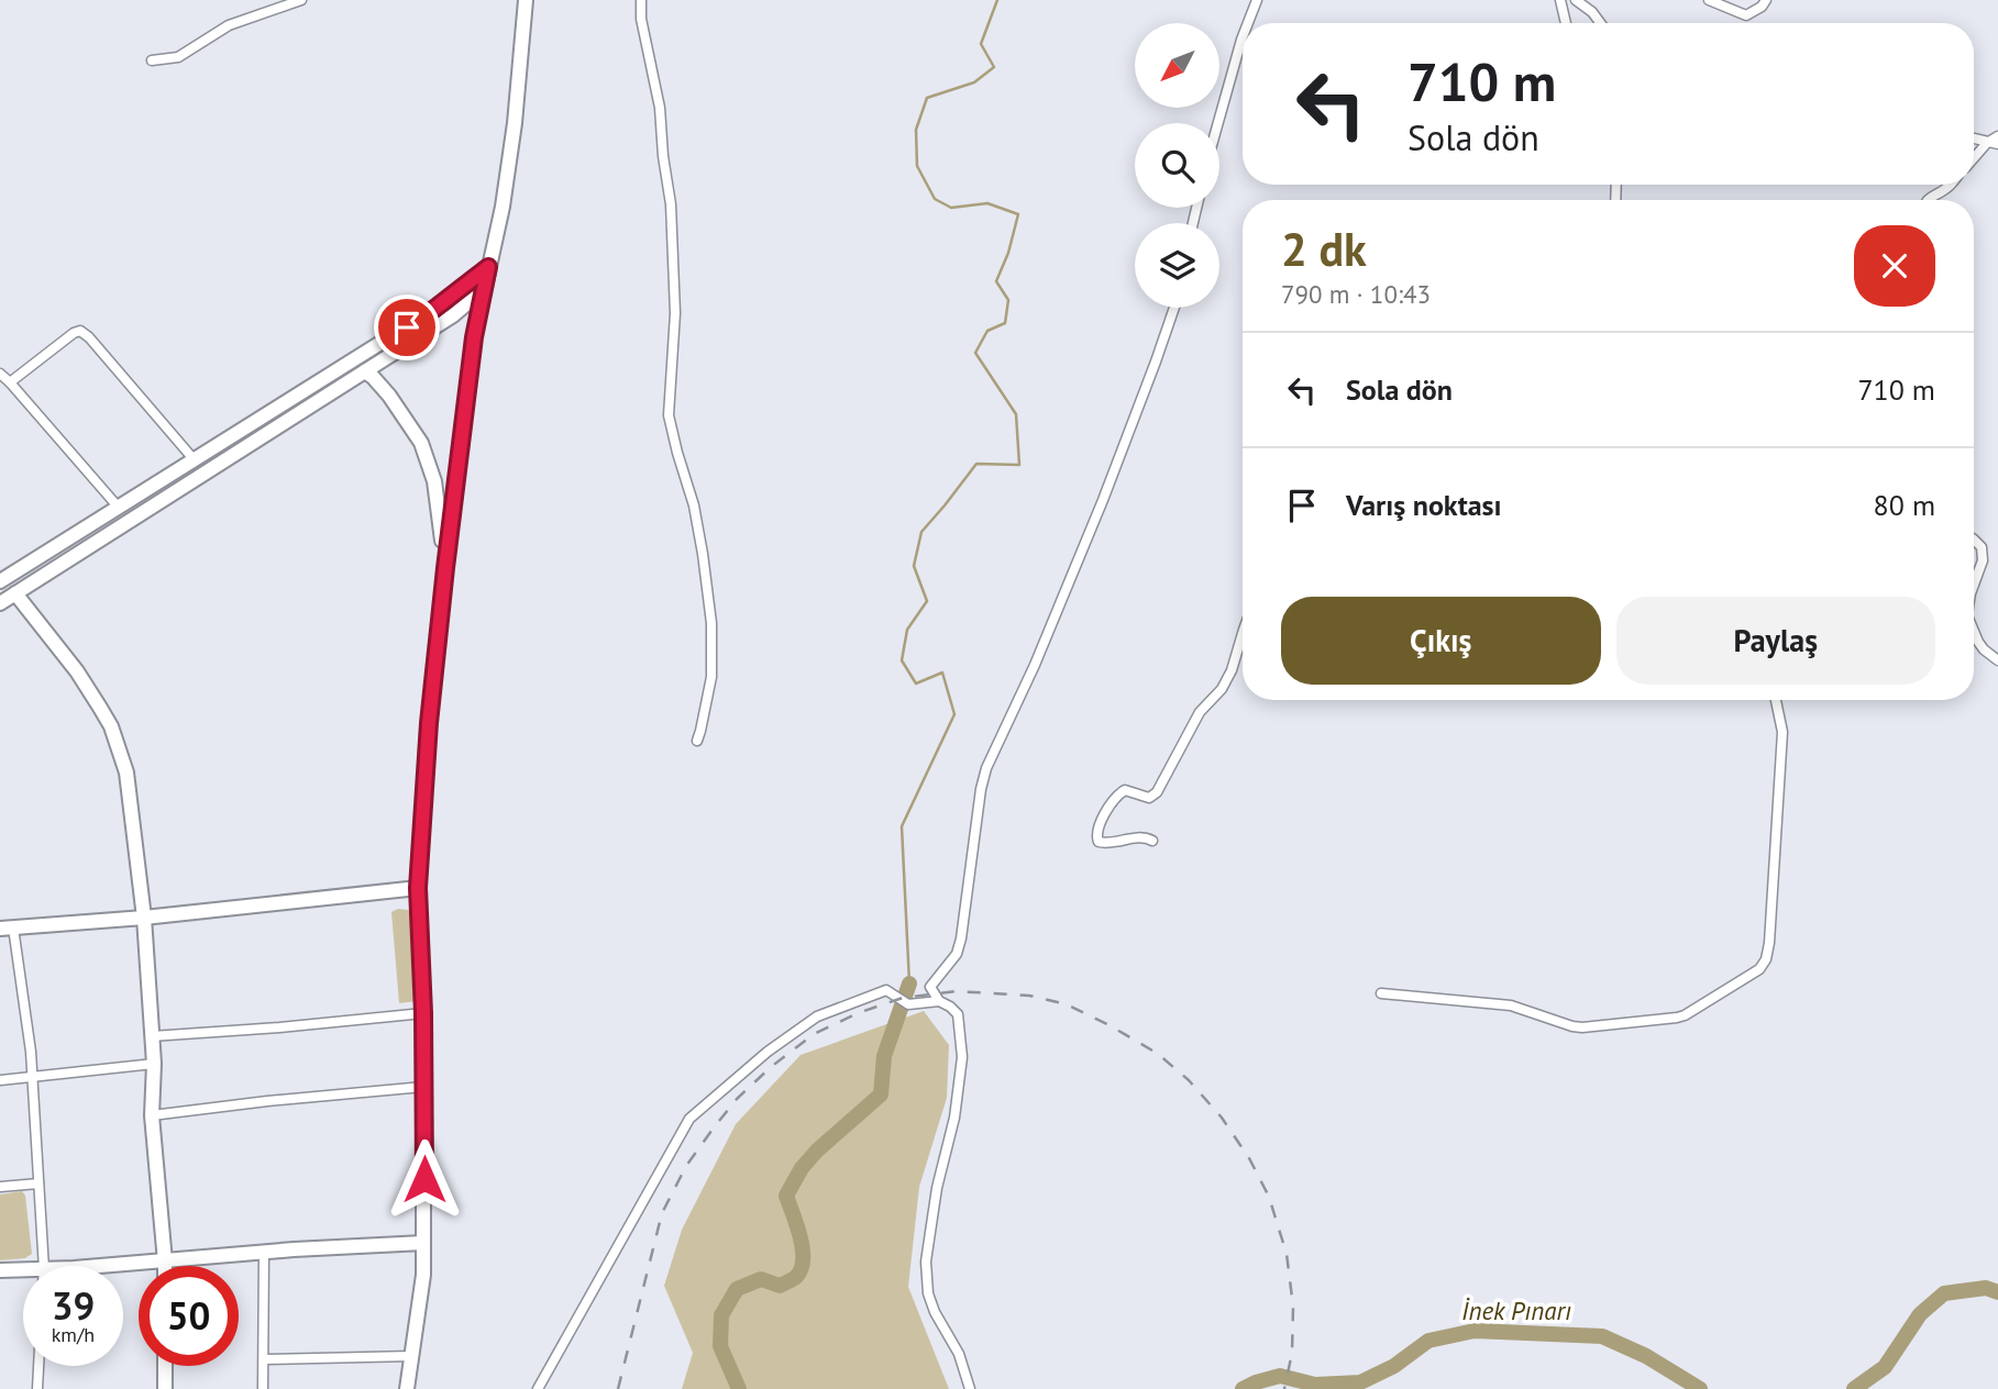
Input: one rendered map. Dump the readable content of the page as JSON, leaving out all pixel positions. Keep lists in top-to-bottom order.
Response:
{
  "water": ["İnek Pınarı"],
  "north": "bottom left",
  "page": {
    "turn": ["710 m", "Sola dön"],
    "heading": ["2 dk", "790 m · 10:43"],
    "list": [
      {
        "name": "Sola dön",
        "value": "710 m"
      },
      {
        "name": "Varış noktası",
        "value": "80 m"
      }
    ],
    "buttons": ["Çıkış", "Paylaş"],
    "speed": "39 km/h",
    "limit": "50"
  }
}
